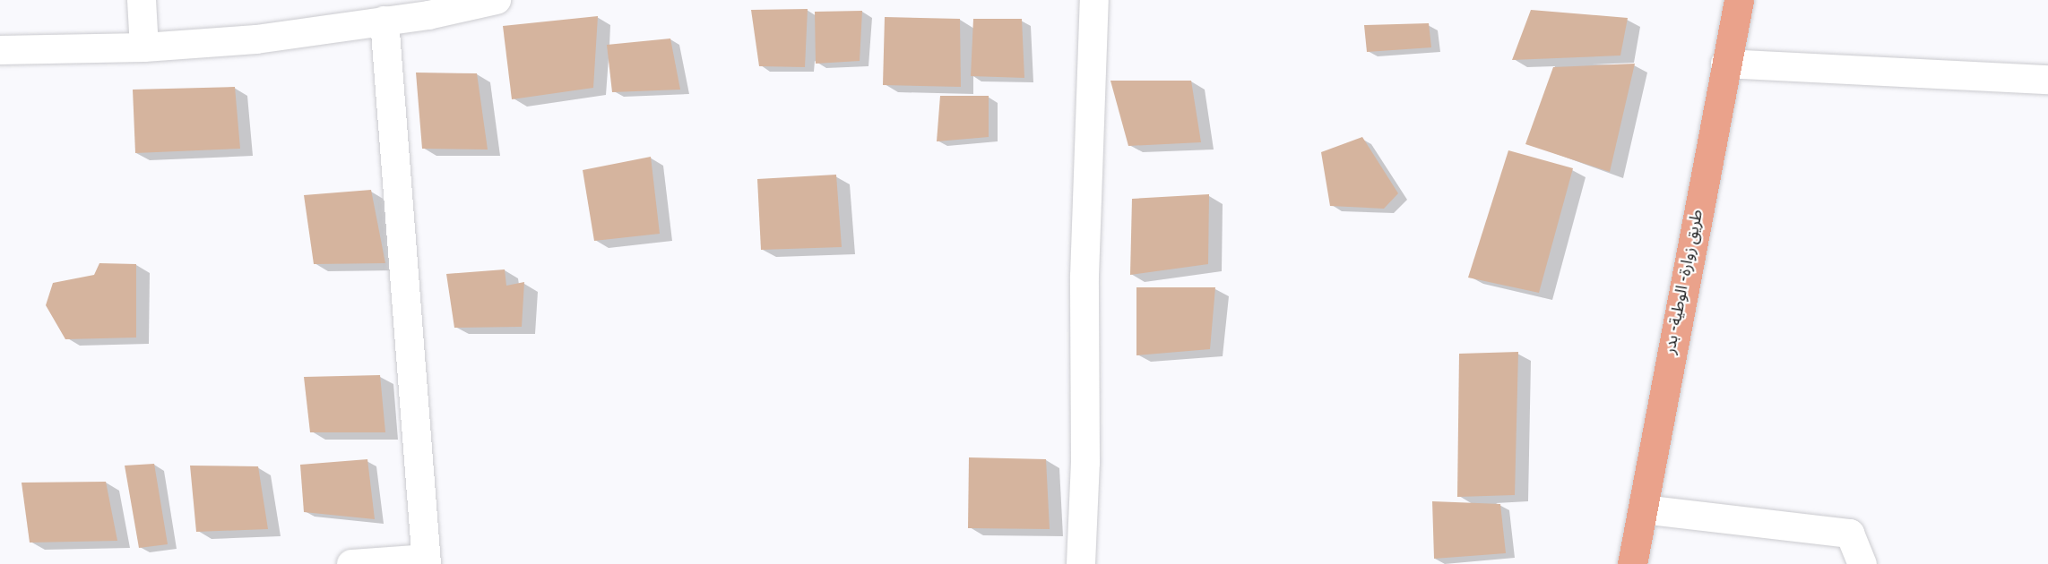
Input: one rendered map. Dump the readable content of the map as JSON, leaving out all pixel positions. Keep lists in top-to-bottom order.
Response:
{
  "streets": {
    "highway": ["طريق زوارة- الوطية- بدر"]
  }
}
